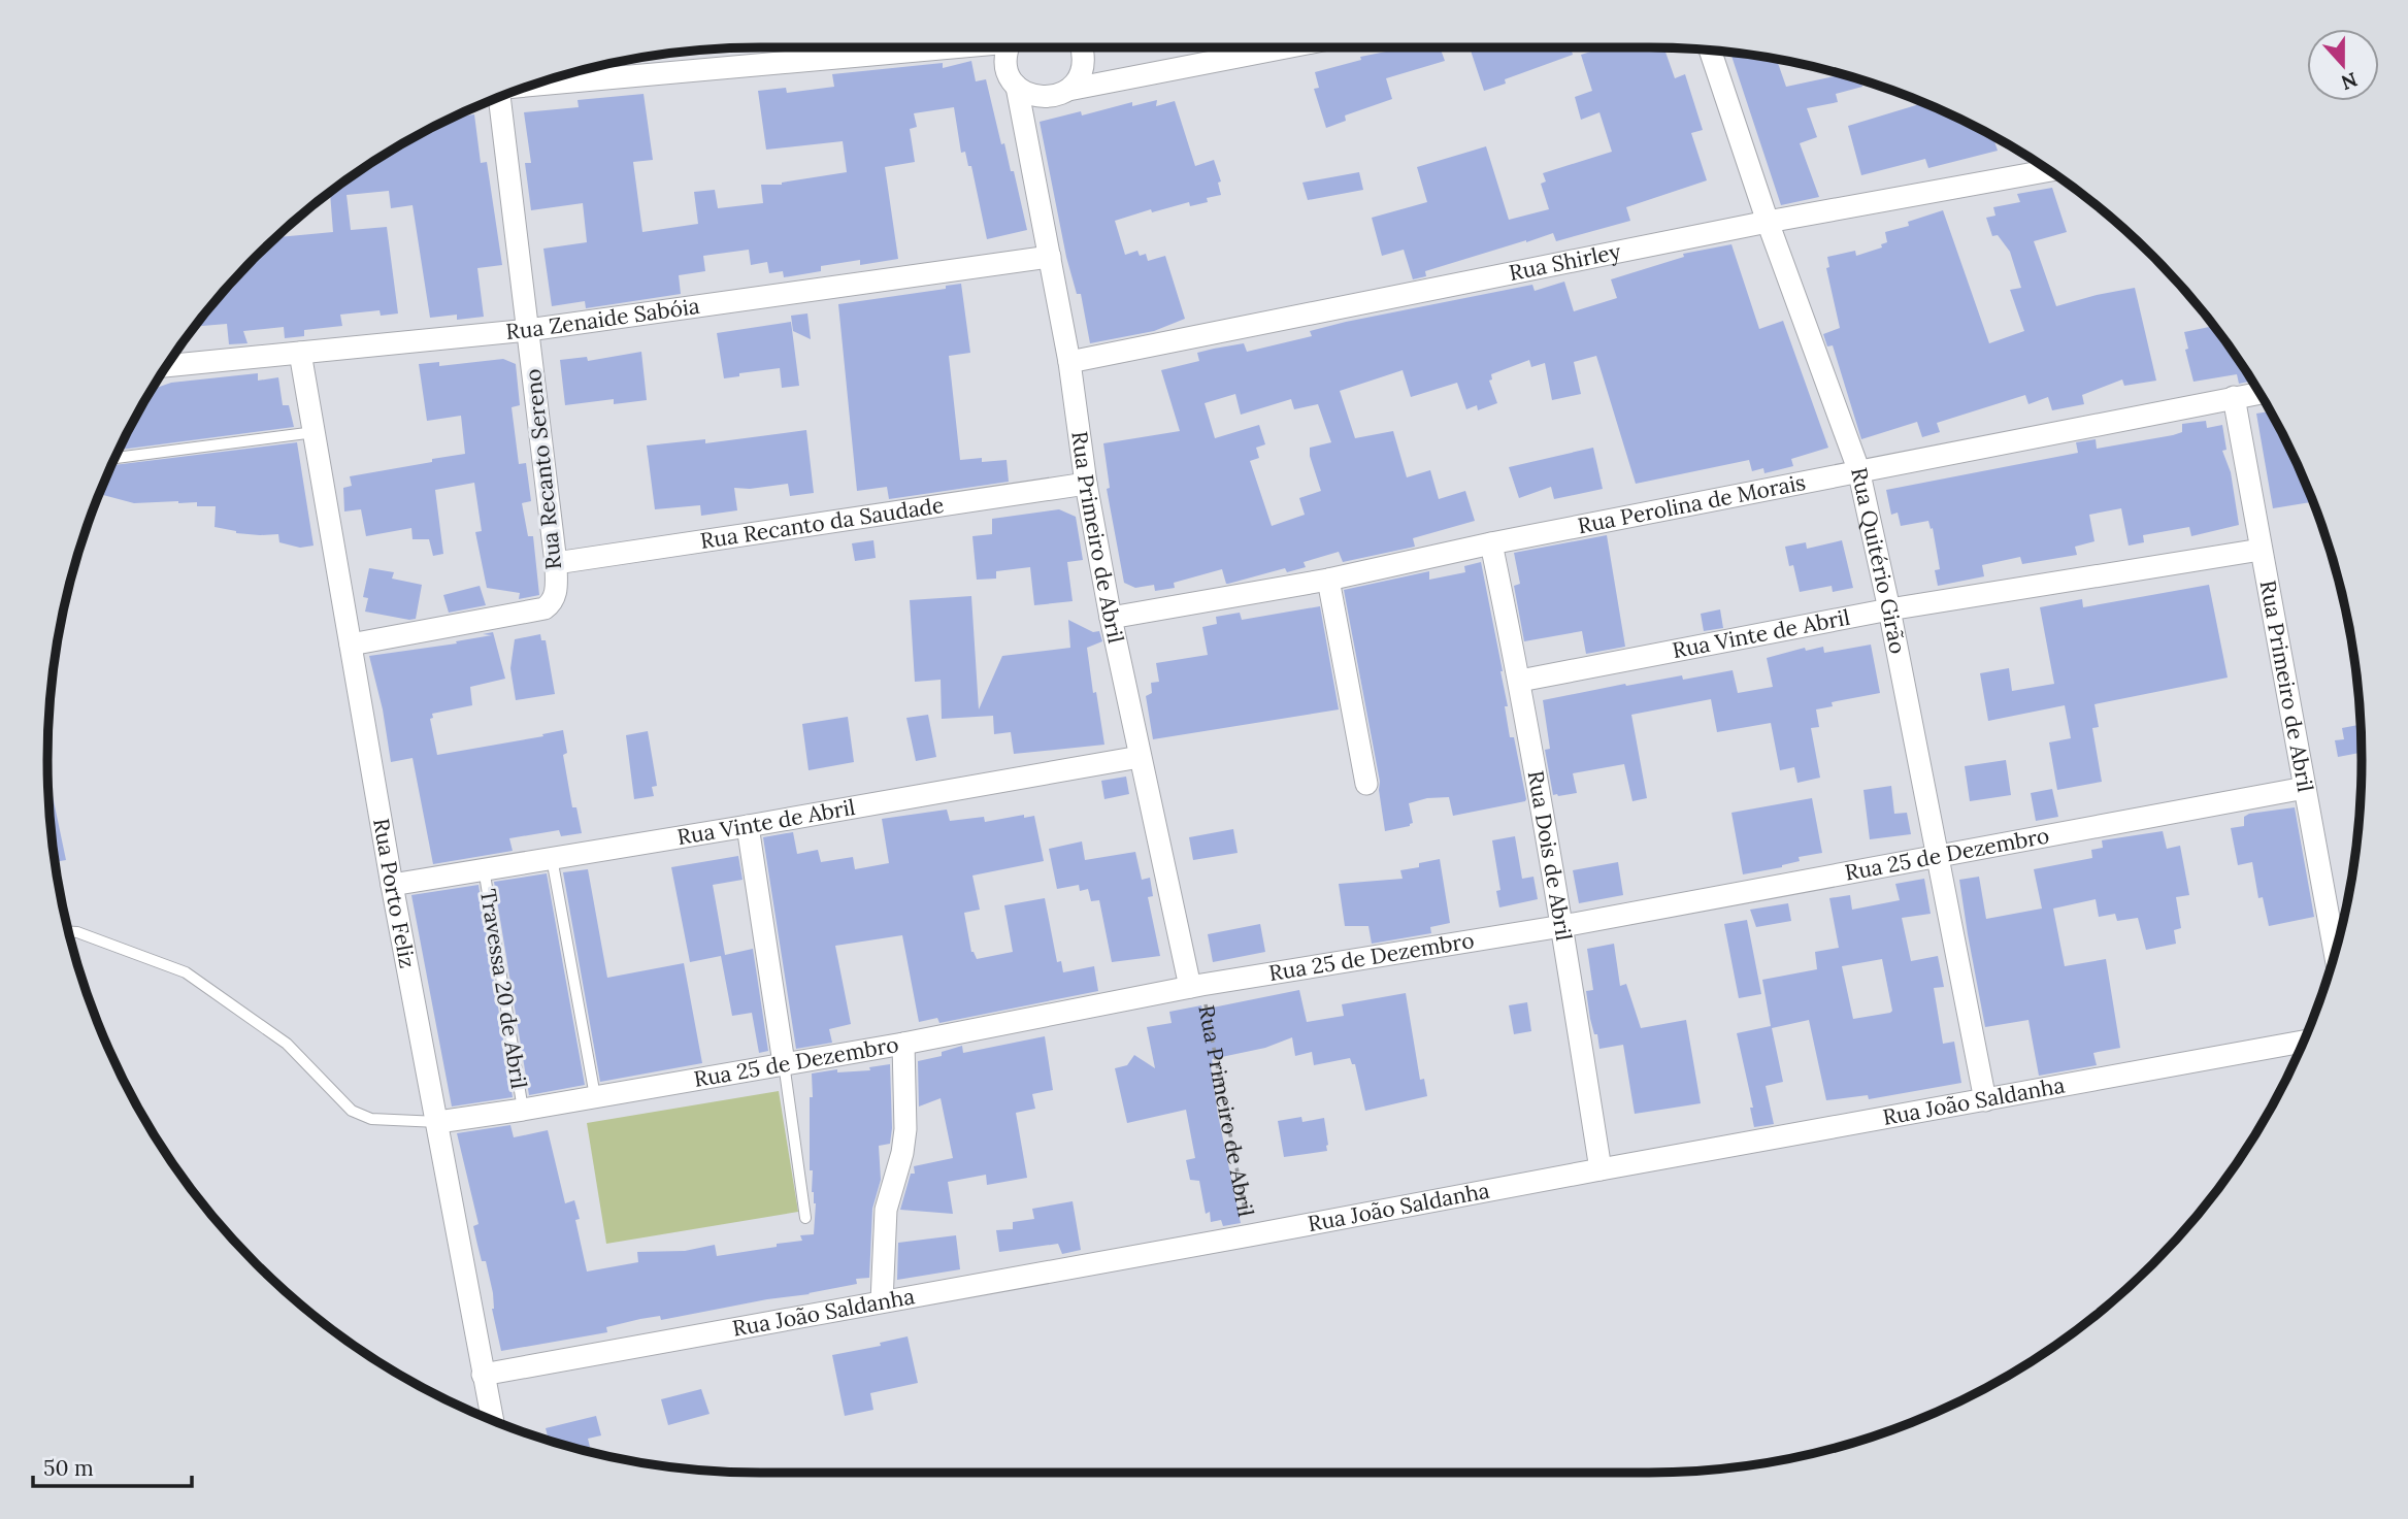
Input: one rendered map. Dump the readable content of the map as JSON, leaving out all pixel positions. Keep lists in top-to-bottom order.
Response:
{
  "streets": {
    "street": [
      "Rua Shirley",
      "Rua Zenaide Sabóia",
      "Rua Recanto Sereno",
      "Rua Perolina de Morais",
      "Rua Recanto da Saudade",
      "Rua Primeiro de Abril",
      "Rua Quitério Girão",
      "Rua Vinte de Abril",
      "Rua 25 de Dezembro",
      "Rua Dois de Abril",
      "Rua Porto Feliz",
      "Rua João Saldanha"
    ],
    "lane": ["Travessa 20 de Abril"]
  },
  "crossings": [
    ["Rua Shirley", "Rua Primeiro de Abril"],
    ["Rua Shirley", "Rua Quitério Girão"],
    ["Rua Zenaide Sabóia", "Rua Recanto Sereno"],
    ["Rua Zenaide Sabóia", "Rua Primeiro de Abril"],
    ["Rua Zenaide Sabóia", "Rua Porto Feliz"],
    ["Rua Recanto Sereno", "Rua Recanto da Saudade"],
    ["Rua Recanto Sereno", "Rua Porto Feliz"],
    ["Rua Perolina de Morais", "Rua Primeiro de Abril"],
    ["Rua Perolina de Morais", "Rua Quitério Girão"],
    ["Rua Perolina de Morais", "Rua Dois de Abril"],
    ["Rua Recanto da Saudade", "Rua Primeiro de Abril"],
    ["Rua Primeiro de Abril", "Rua Vinte de Abril"],
    ["Rua Primeiro de Abril", "Rua 25 de Dezembro"],
    ["Rua Primeiro de Abril", "Rua João Saldanha"],
    ["Rua Quitério Girão", "Rua Vinte de Abril"],
    ["Rua Quitério Girão", "Rua 25 de Dezembro"],
    ["Rua Quitério Girão", "Rua João Saldanha"],
    ["Rua Vinte de Abril", "Rua Dois de Abril"],
    ["Rua Vinte de Abril", "Rua Porto Feliz"],
    ["Rua Vinte de Abril", "Travessa 20 de Abril"],
    ["Rua 25 de Dezembro", "Rua Dois de Abril"],
    ["Rua 25 de Dezembro", "Rua Porto Feliz"],
    ["Rua 25 de Dezembro", "Travessa 20 de Abril"],
    ["Rua Dois de Abril", "Rua João Saldanha"],
    ["Rua Porto Feliz", "Rua João Saldanha"]
  ],
  "scale_bar": "50 m",
  "north": "bottom"
}
